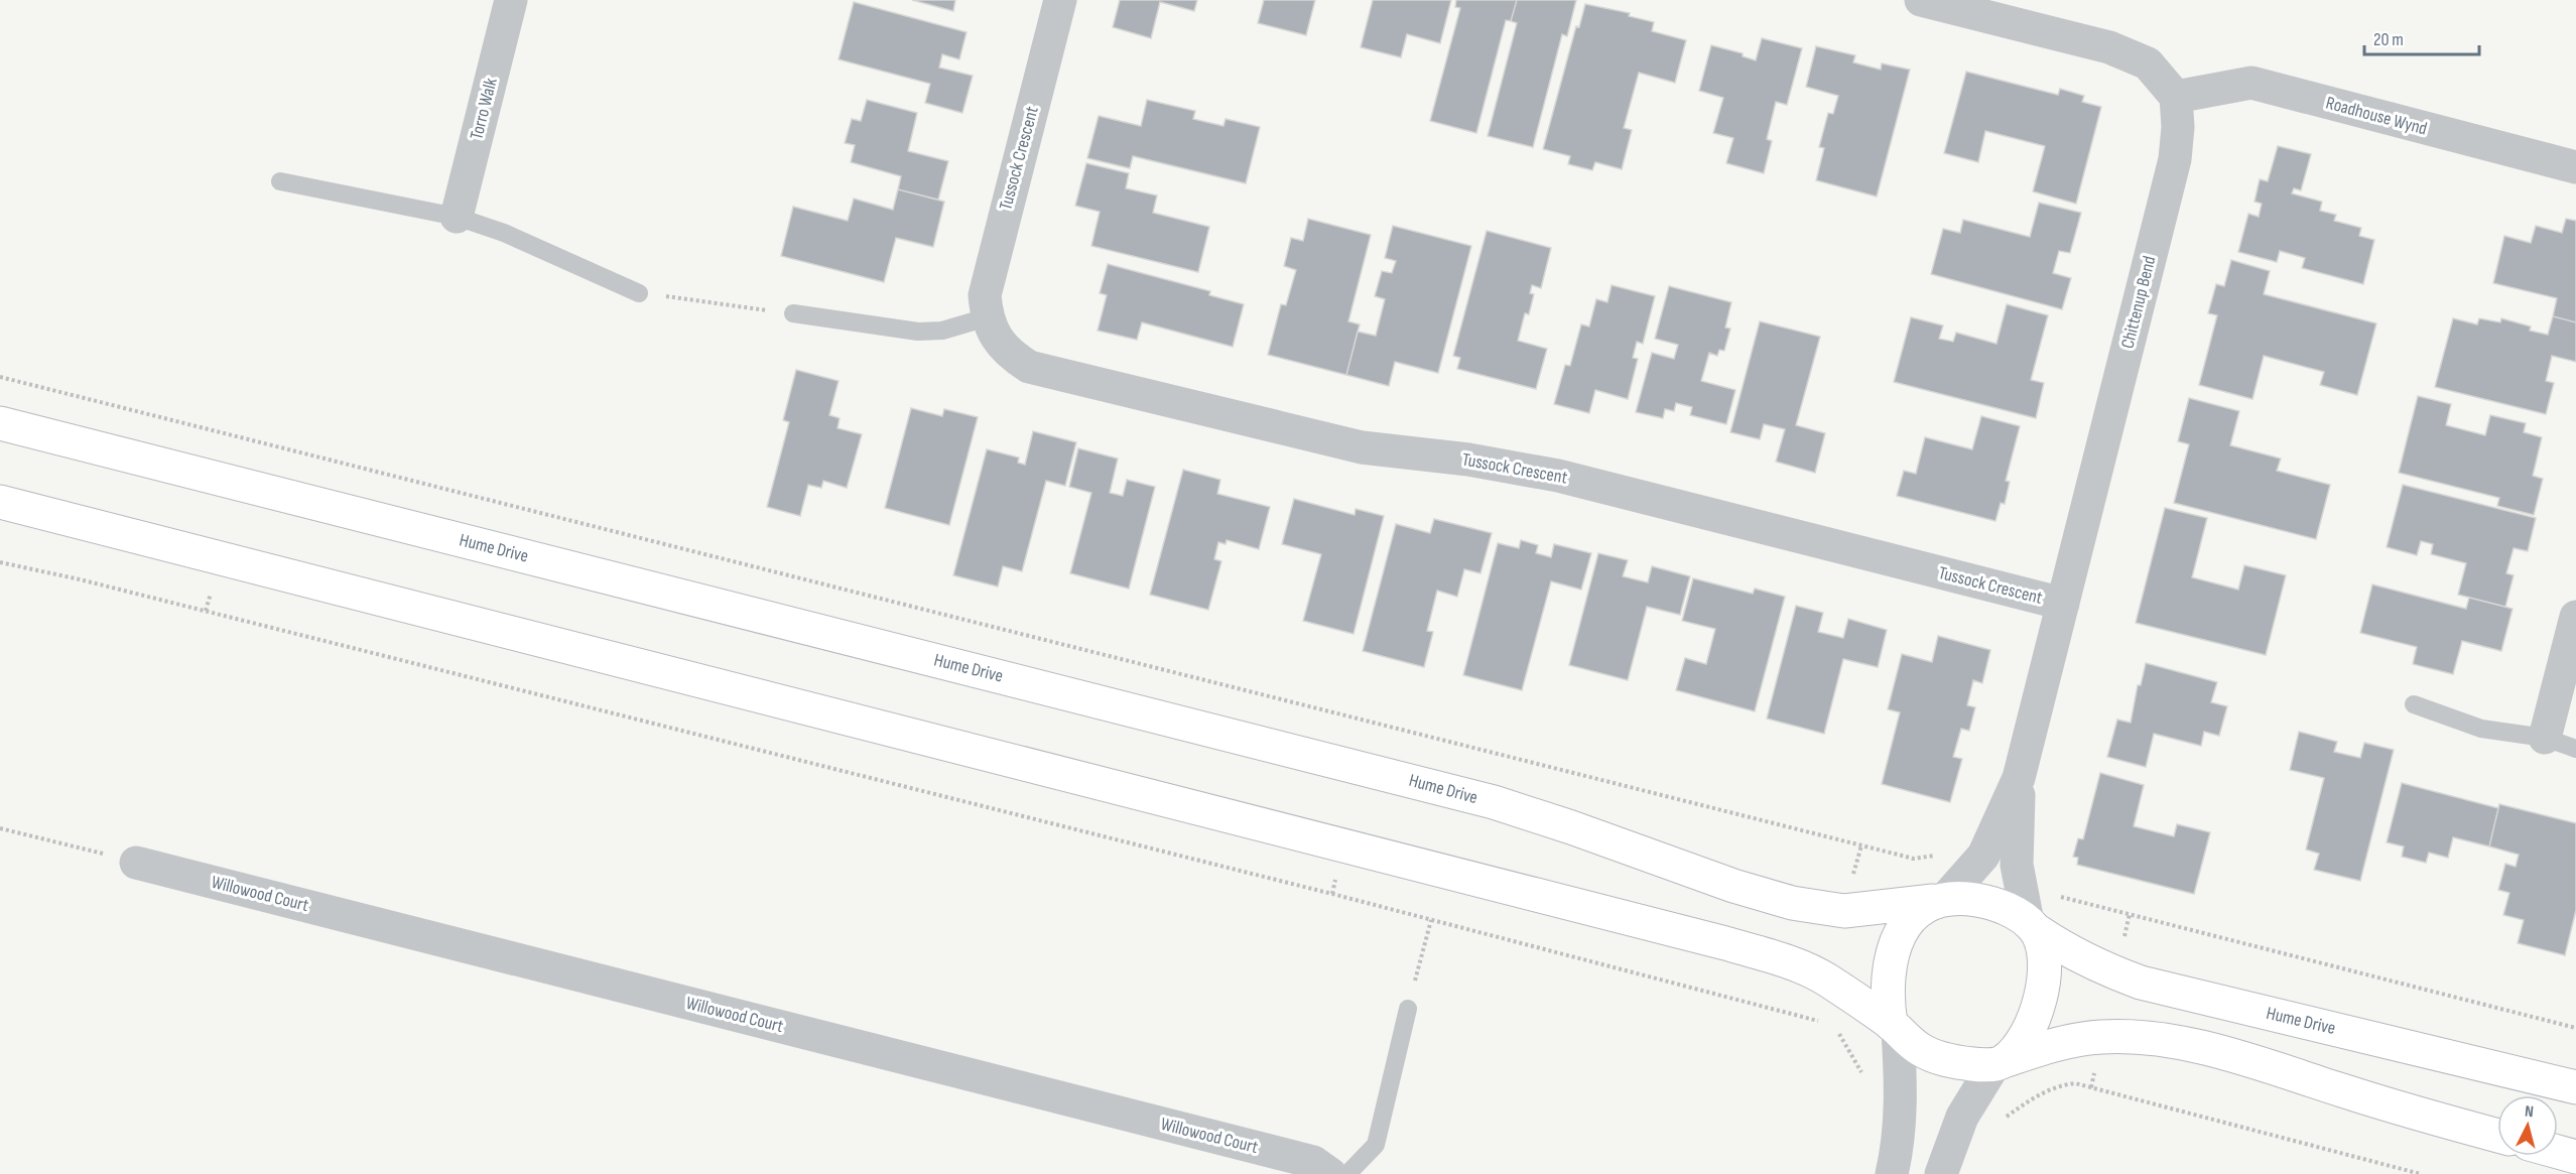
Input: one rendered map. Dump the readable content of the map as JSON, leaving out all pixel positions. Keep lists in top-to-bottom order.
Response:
{
  "streets": {
    "street": [
      "Torro Walk",
      "Roadhouse Wynd",
      "Tussock Crescent",
      "Chittenup Bend",
      "Hume Drive",
      "Willowood Court"
    ]
  },
  "crossings": [
    ["Roadhouse Wynd", "Chittenup Bend"],
    ["Tussock Crescent", "Chittenup Bend"],
    ["Chittenup Bend", "Hume Drive"]
  ],
  "scale_bar": "20 m",
  "north": "top"
}
